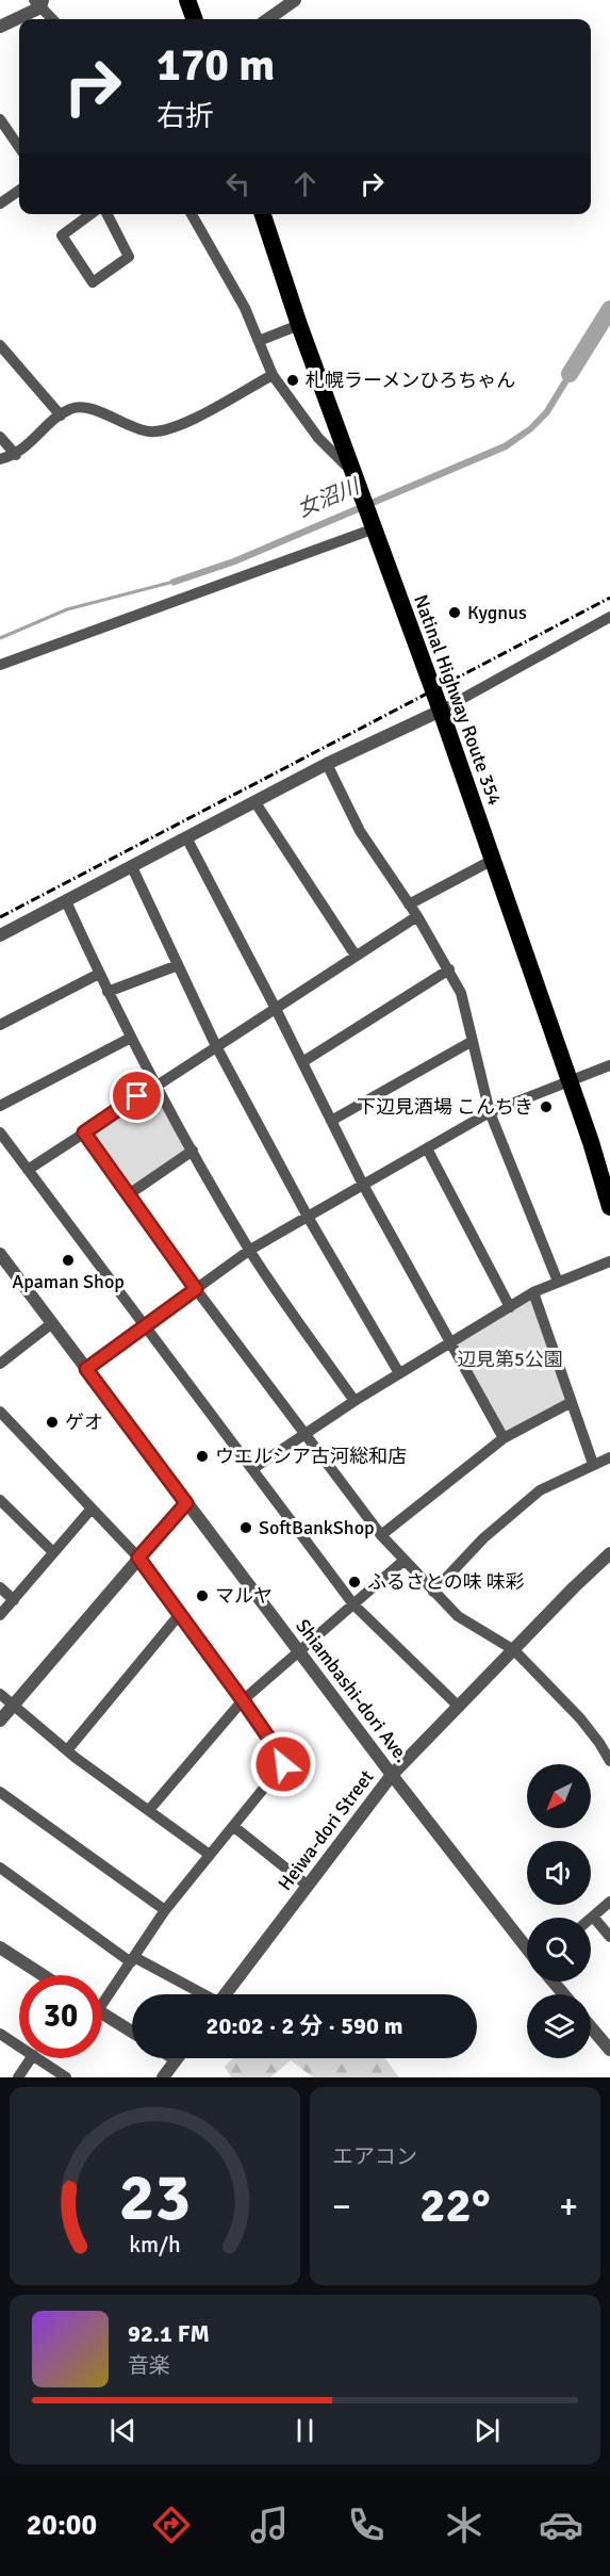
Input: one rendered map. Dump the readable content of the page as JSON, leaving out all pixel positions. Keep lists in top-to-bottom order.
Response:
{
  "streets": {
    "highway": ["Natinal Highway Route 354"],
    "street": ["Shiambashi-dori Ave.", "Heiwa-dori Street"]
  },
  "crossings": [
    ["Shiambashi-dori Ave.", "Heiwa-dori Street"]
  ],
  "water": ["女沼川"],
  "parks": ["辺見第5公園"],
  "places": [
    "札幌ラーメンひろちゃん",
    "Kygnus",
    "下辺見酒場 こんちき",
    "Apaman Shop",
    "ゲオ",
    "ウエルシア古河総和店",
    "SoftBankShop",
    "ふるさとの味 味彩",
    "マルヤ"
  ],
  "north": "bottom left",
  "page": {
    "turn": ["170 m", "右折"],
    "limit": "30",
    "trip": "20:02 · 2 分 · 590 m",
    "tile": "エアコン",
    "heat": ["−", "22°", "+"],
    "song": ["92.1 FM", "音楽"],
    "tabs": "20:00",
    "gauge": ["23", "km/h"]
  }
}
